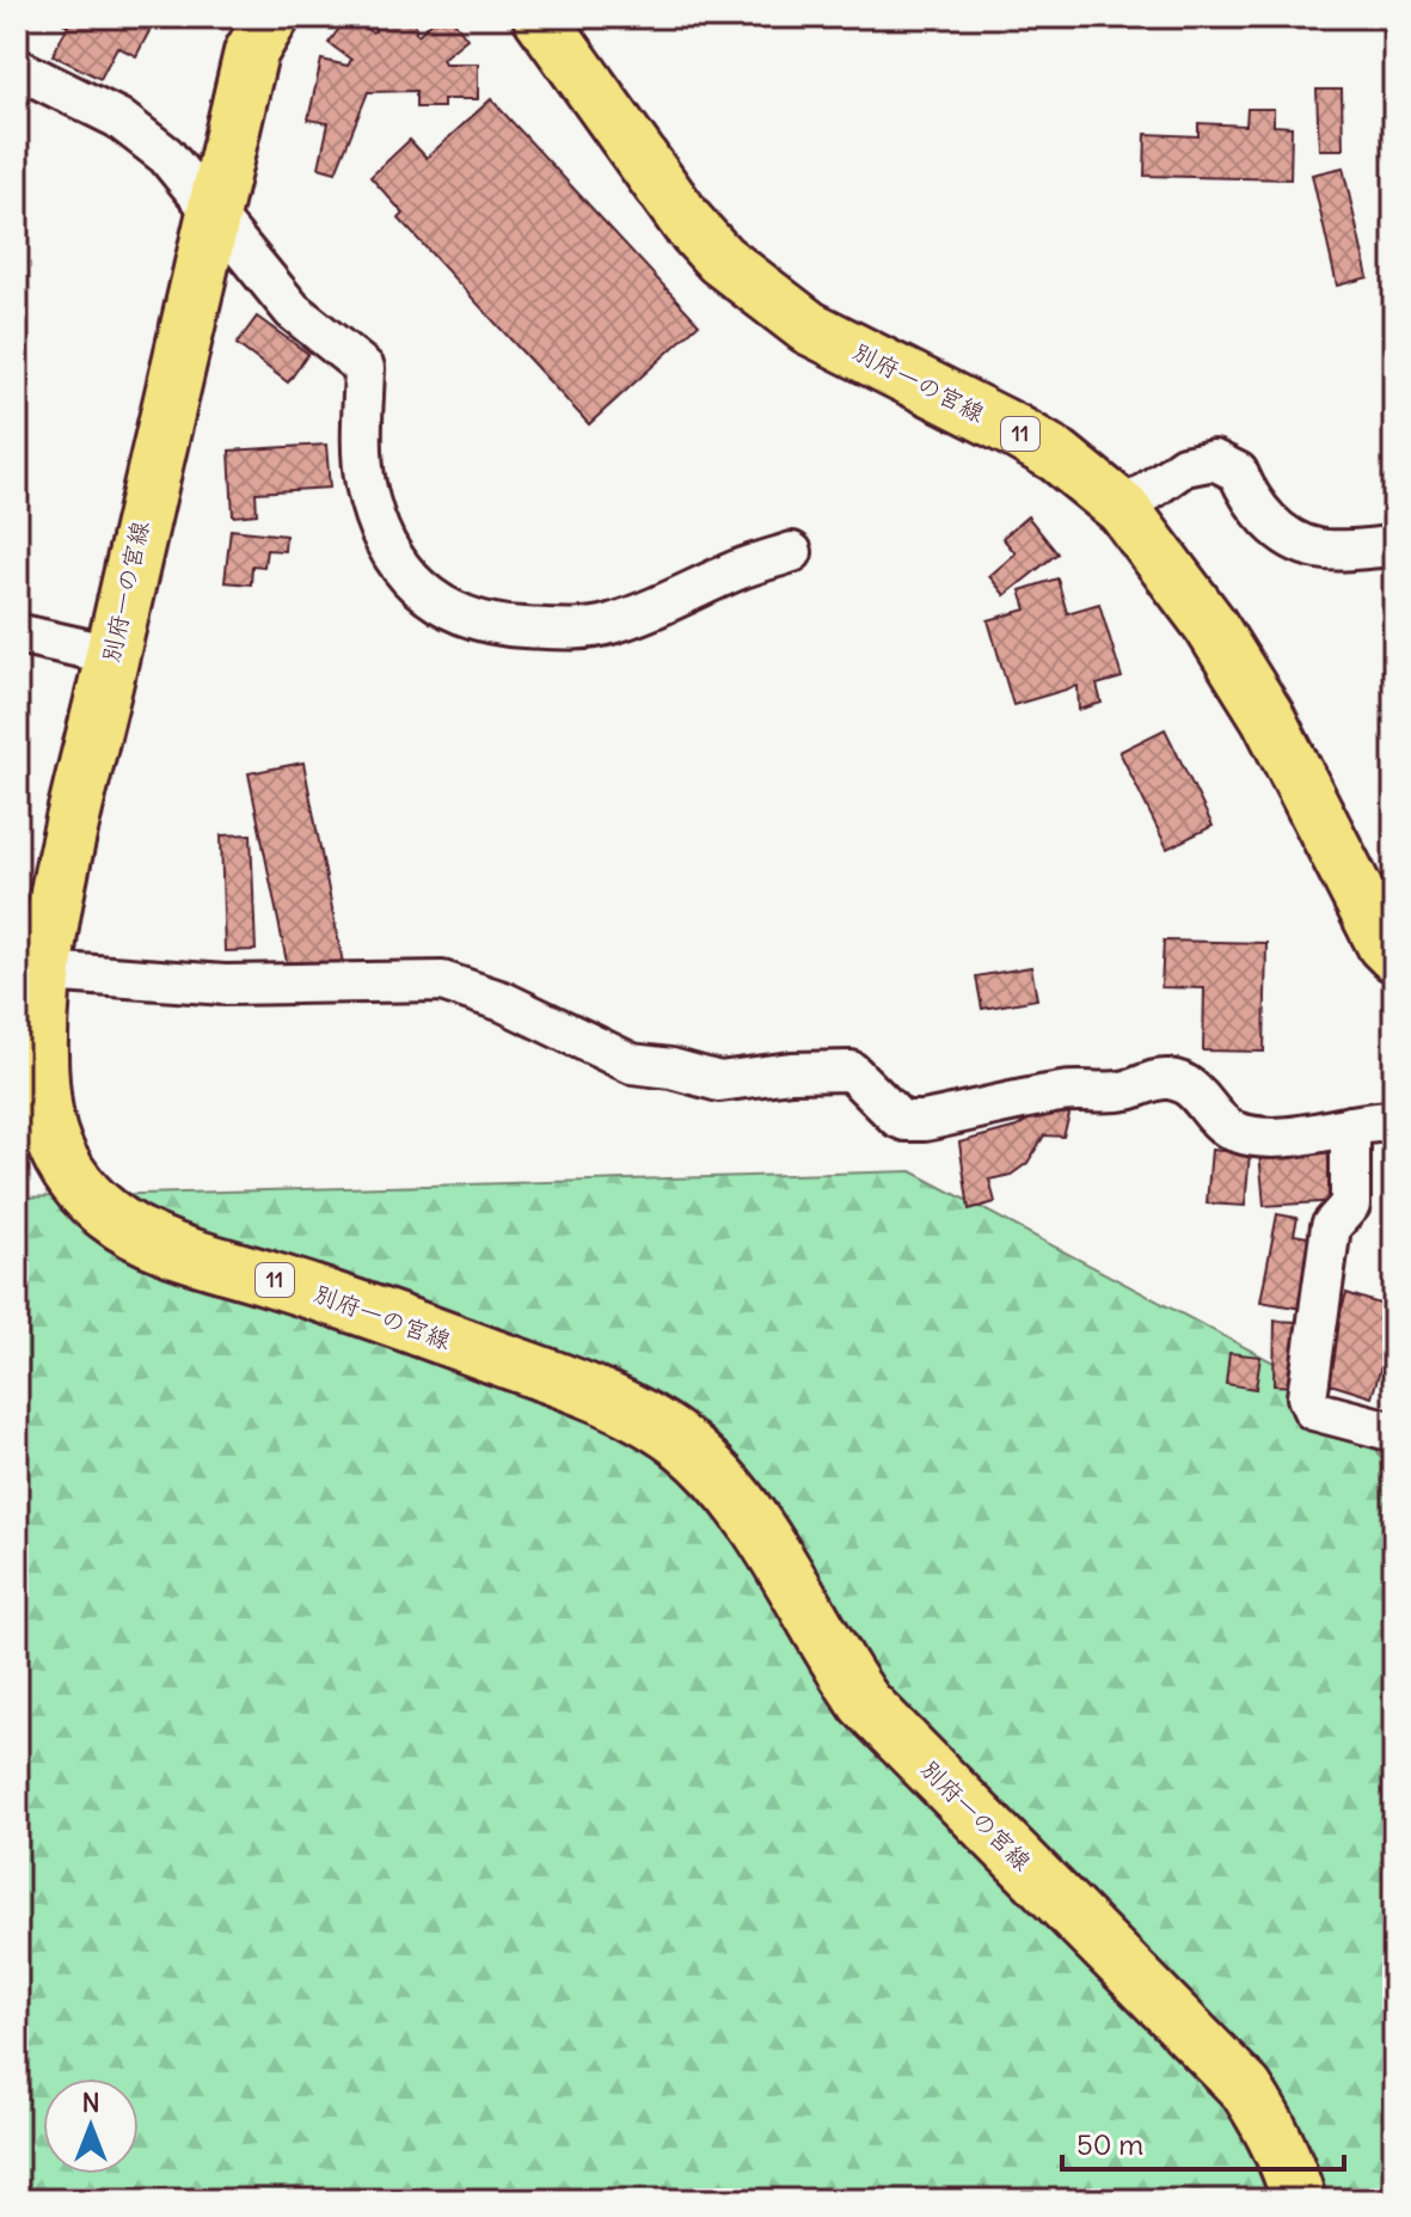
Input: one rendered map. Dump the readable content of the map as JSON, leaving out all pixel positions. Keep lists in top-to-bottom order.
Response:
{
  "streets": {
    "main road": ["別府一の宮線", "11"]
  },
  "scale_bar": "50 m",
  "north": "top"
}
